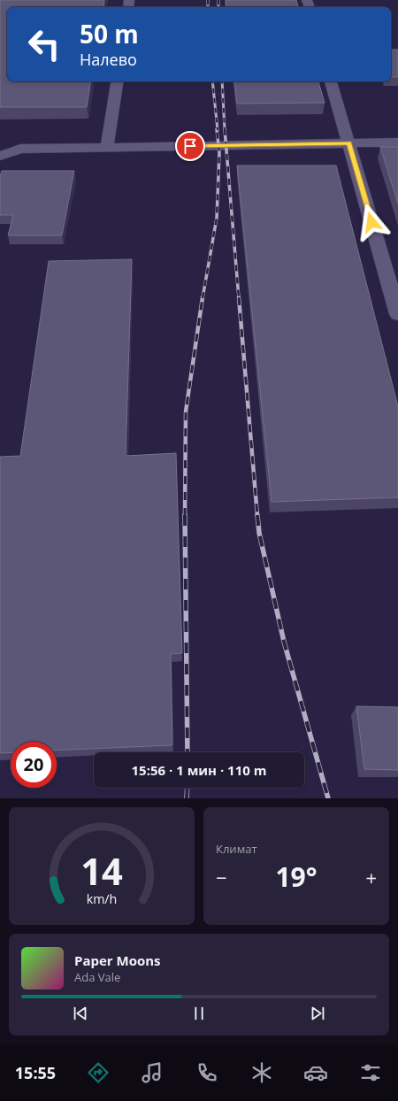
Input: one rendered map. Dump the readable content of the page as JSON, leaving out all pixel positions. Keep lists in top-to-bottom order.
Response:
{
  "page": {
    "turn": ["50 m", "Налево"],
    "limit": "20",
    "trip": "15:56 · 1 мин · 110 m",
    "tile": "Климат",
    "heat": ["−", "19°", "+"],
    "song": ["Paper Moons", "Ada Vale"],
    "tabs": "15:55",
    "gauge": ["14", "km/h"]
  }
}
